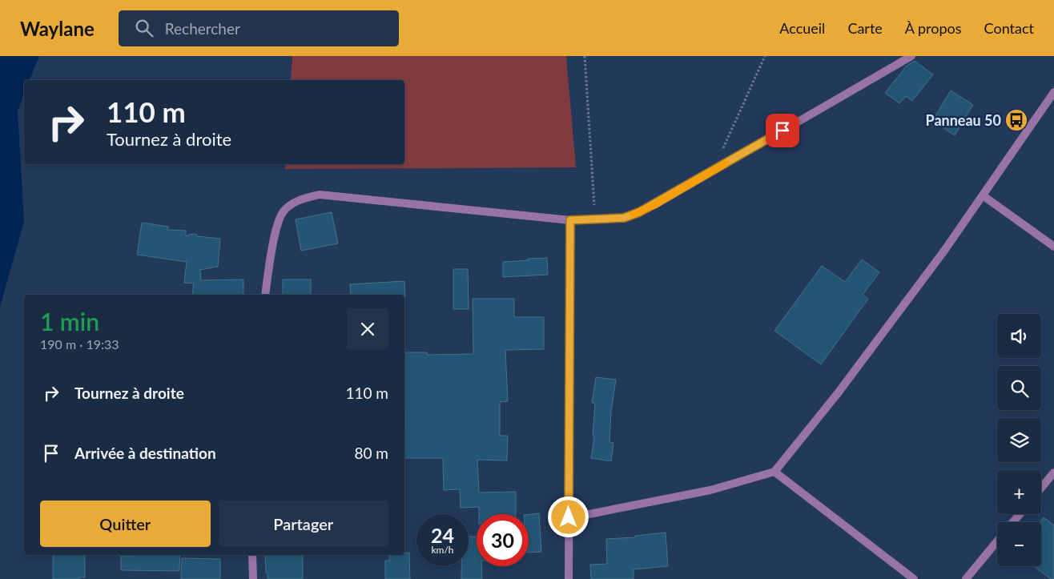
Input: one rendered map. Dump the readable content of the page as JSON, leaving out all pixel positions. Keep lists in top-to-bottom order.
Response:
{
  "places": {
    "bus stop": ["Panneau 50"]
  },
  "page": {
    "header": "Waylane",
    "search": "Rechercher",
    "nav": [
      "Accueil",
      "Carte",
      "À propos",
      "Contact"
    ],
    "turn": ["110 m", "Tournez à droite"],
    "heading": ["1 min", "190 m · 19:33"],
    "map_buttons": ["+", "−"],
    "list": [
      {
        "name": "Tournez à droite",
        "value": "110 m"
      },
      {
        "name": "Arrivée à destination",
        "value": "80 m"
      }
    ],
    "buttons": ["Quitter", "Partager"],
    "speed": "24 km/h",
    "limit": "30"
  }
}
